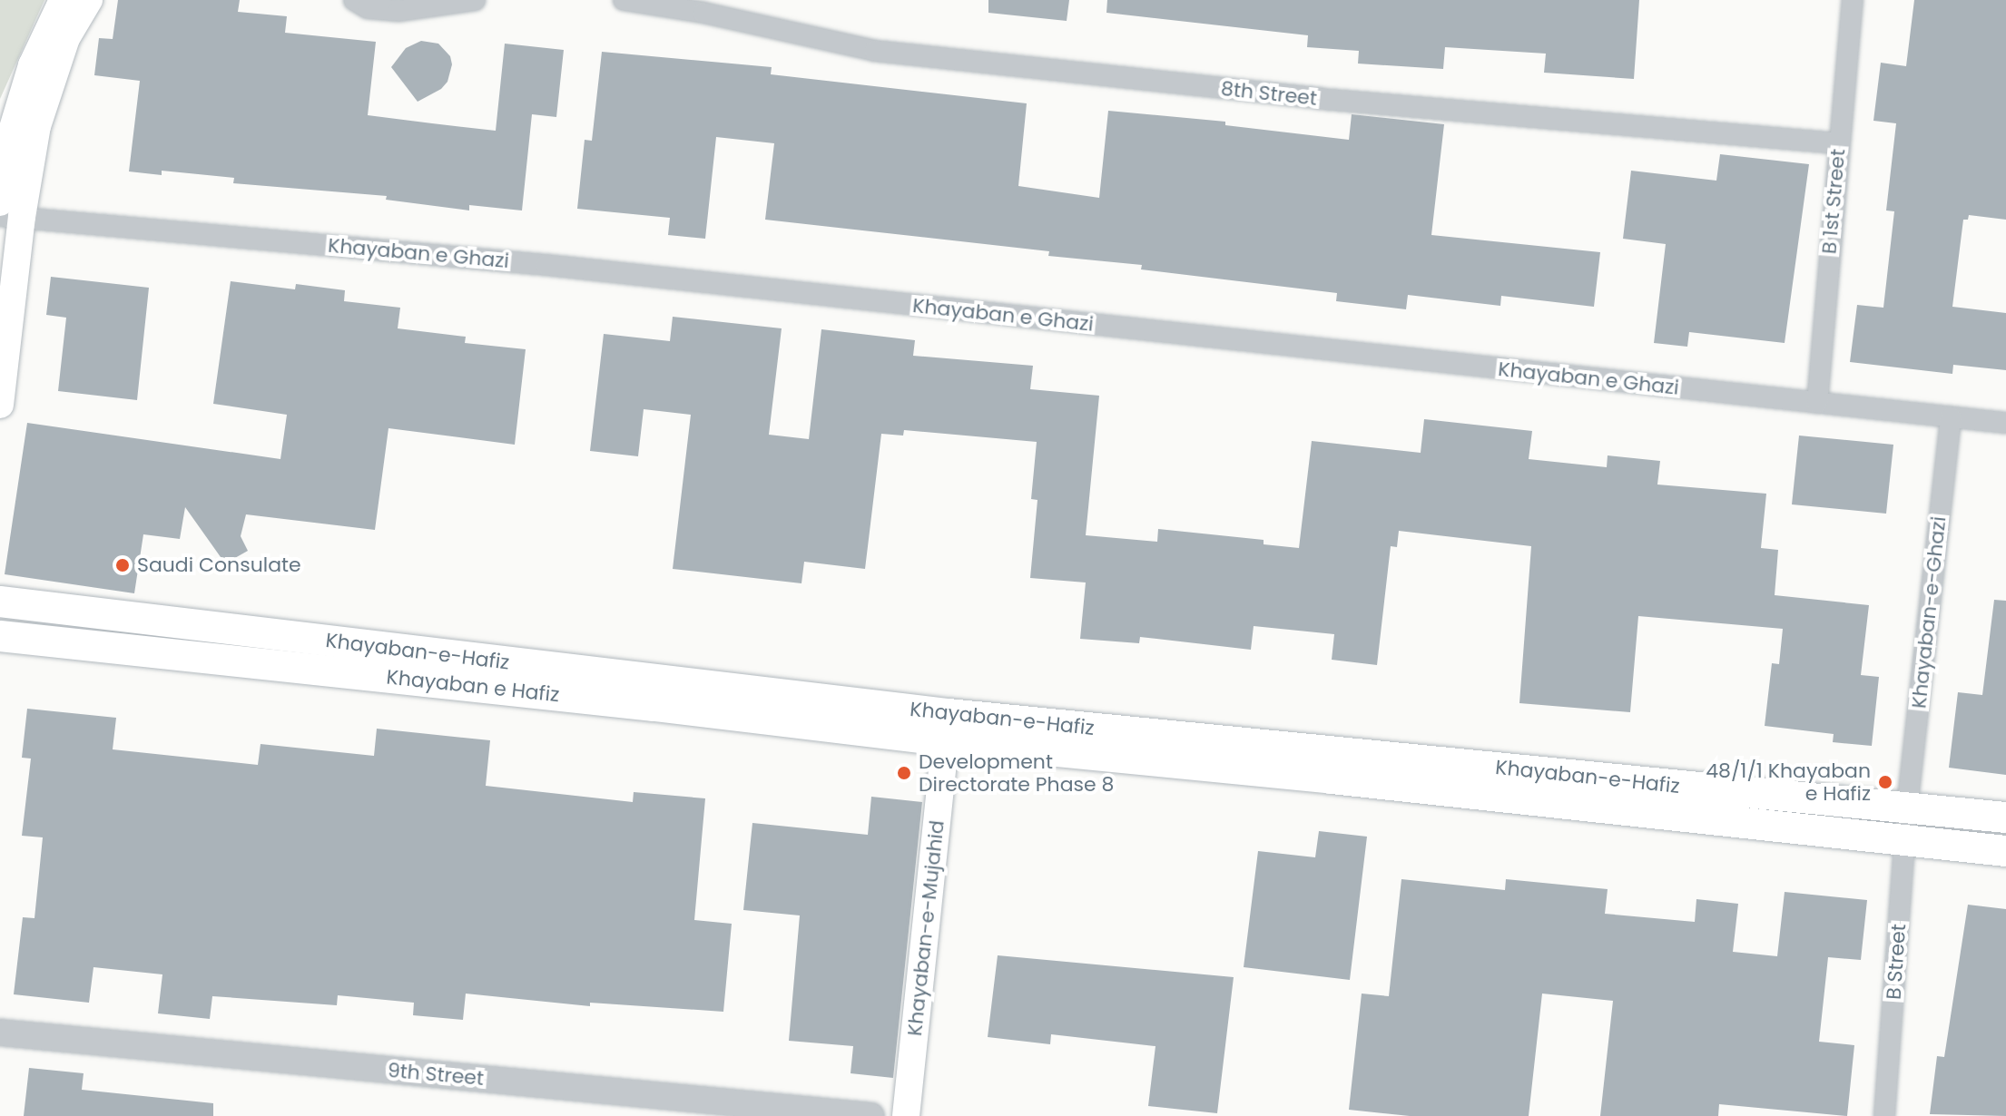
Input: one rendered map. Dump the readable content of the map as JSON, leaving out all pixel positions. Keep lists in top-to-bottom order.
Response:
{
  "streets": {
    "main road": ["Khayaban-e-Hafiz", "Khayaban e Hafiz", "Khayaban-e-Mujahid"],
    "street": [
      "8th Street",
      "B 1st Street",
      "Khayaban e Ghazi",
      "Khayaban-e-Ghazi",
      "B Street",
      "9th Street"
    ]
  },
  "crossings": [
    ["8th Street", "B 1st Street"],
    ["B 1st Street", "Khayaban e Ghazi"],
    ["Khayaban e Ghazi", "Khayaban-e-Ghazi"],
    ["Khayaban-e-Ghazi", "Khayaban-e-Hafiz"],
    ["Khayaban-e-Ghazi", "B Street"],
    ["Khayaban-e-Hafiz", "Khayaban e Hafiz"],
    ["Khayaban-e-Hafiz", "Khayaban-e-Mujahid"],
    ["Khayaban-e-Hafiz", "B Street"],
    ["Khayaban e Hafiz", "Khayaban-e-Mujahid"]
  ],
  "places": ["Saudi Consulate", "Development Directorate Phase 8", "48/1/1 Khayaban e Hafiz"]
}
